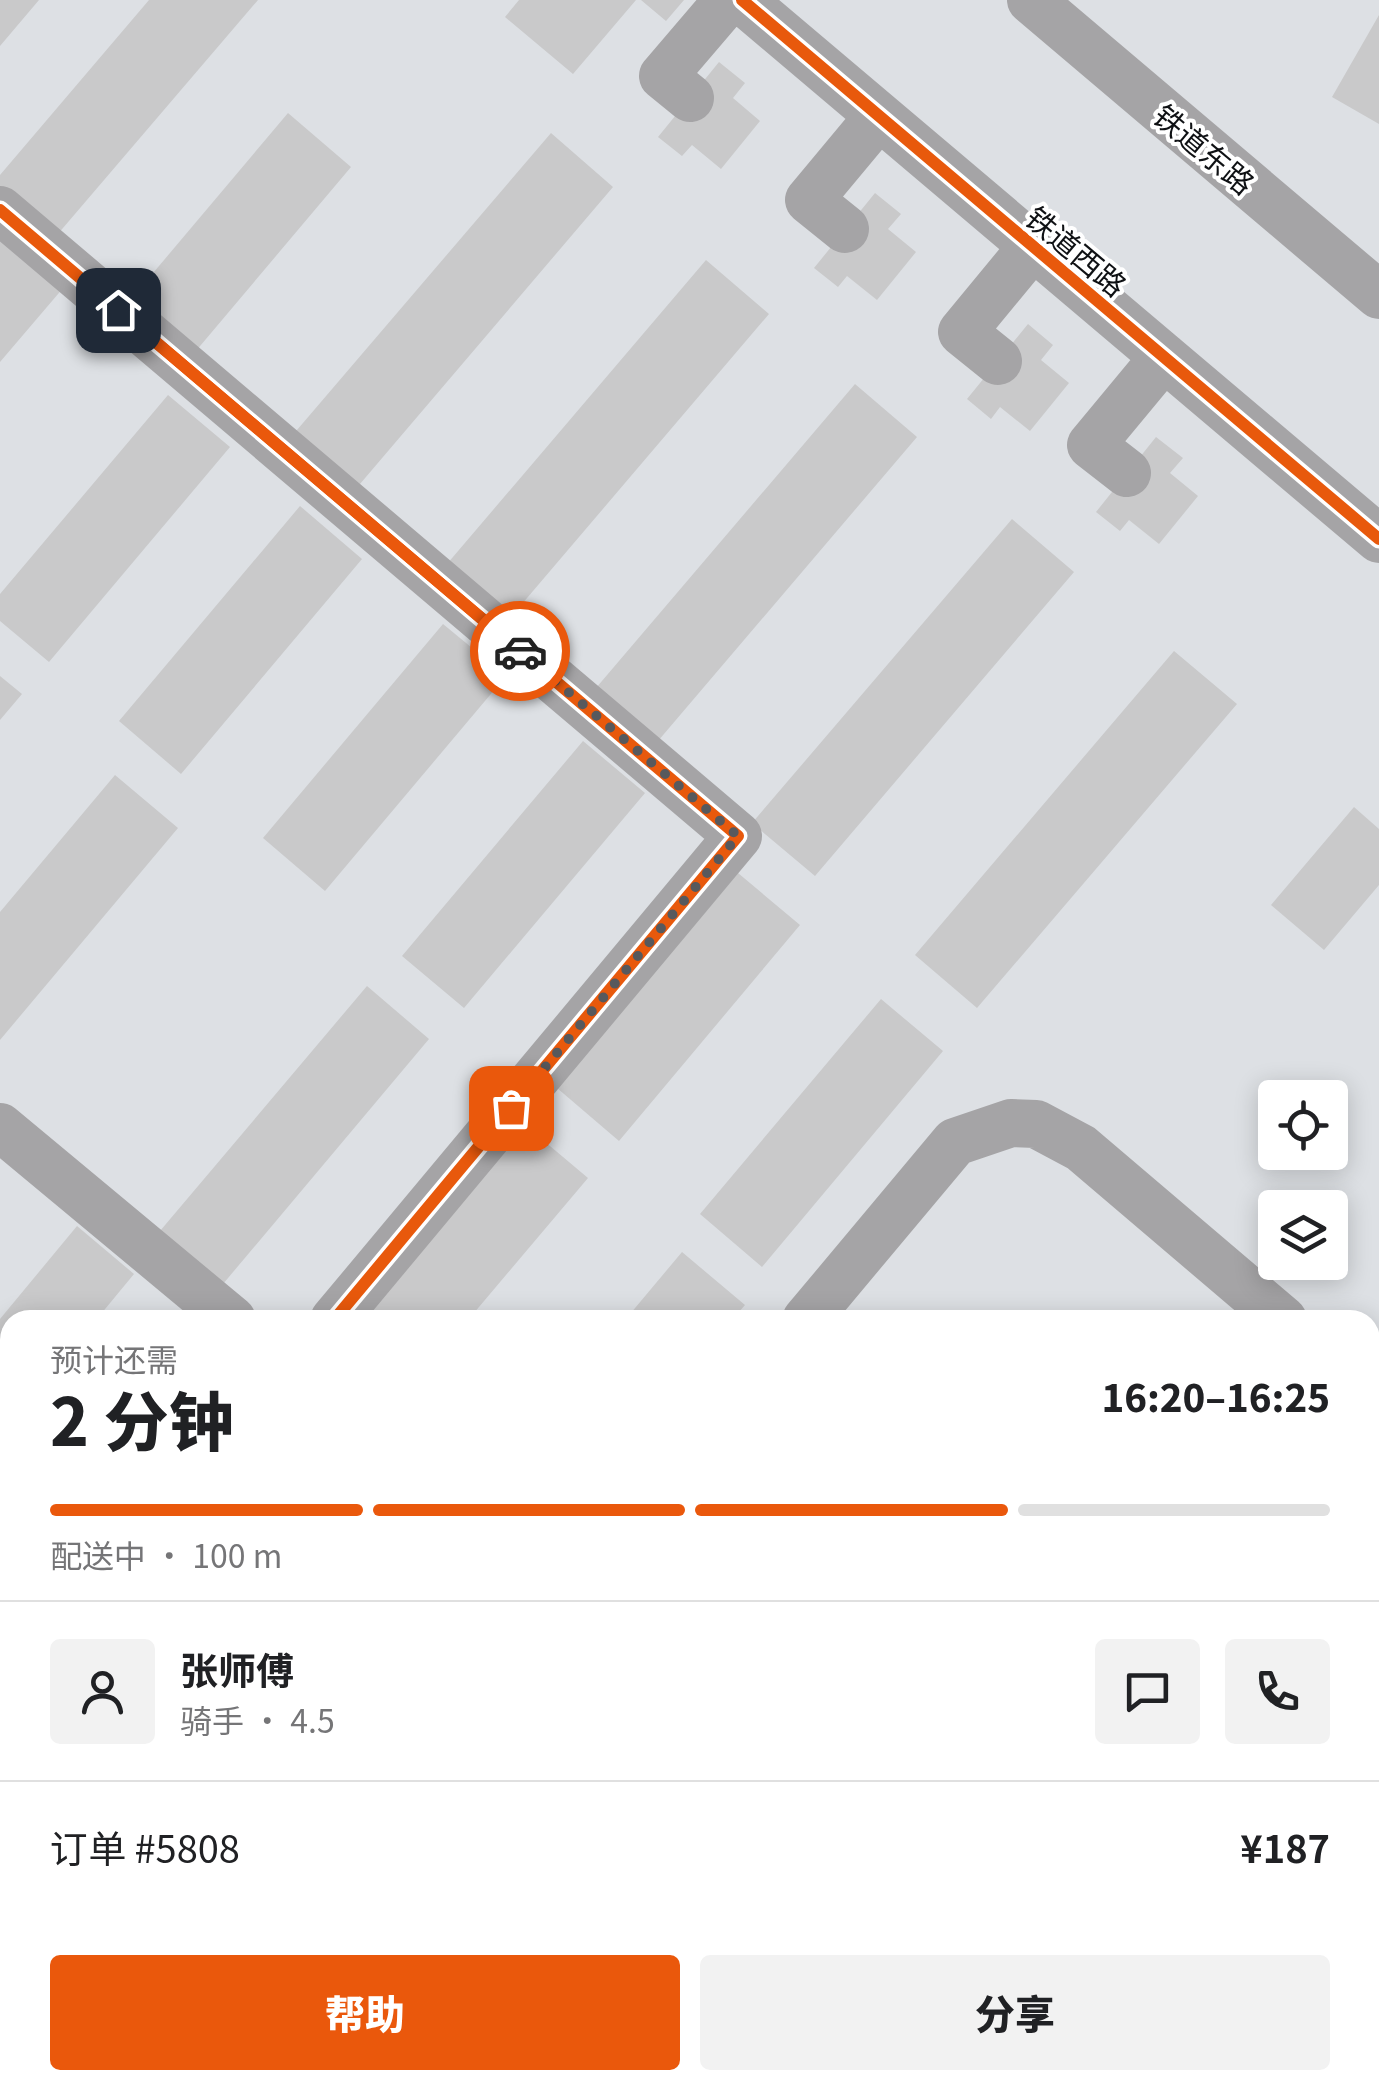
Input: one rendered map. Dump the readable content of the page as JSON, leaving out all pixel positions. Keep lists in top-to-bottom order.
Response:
{
  "streets": {
    "street": ["铁道东路", "铁道西路"]
  },
  "page": {
    "heading": ["2 分钟", "预计还需", "16:20–16:25"],
    "panel": [
      "张师傅",
      "骑手 · 4.5",
      "订单 #5808",
      "¥187"
    ],
    "bar": "配送中 · 100 m",
    "buttons": ["帮助", "分享"]
  }
}
